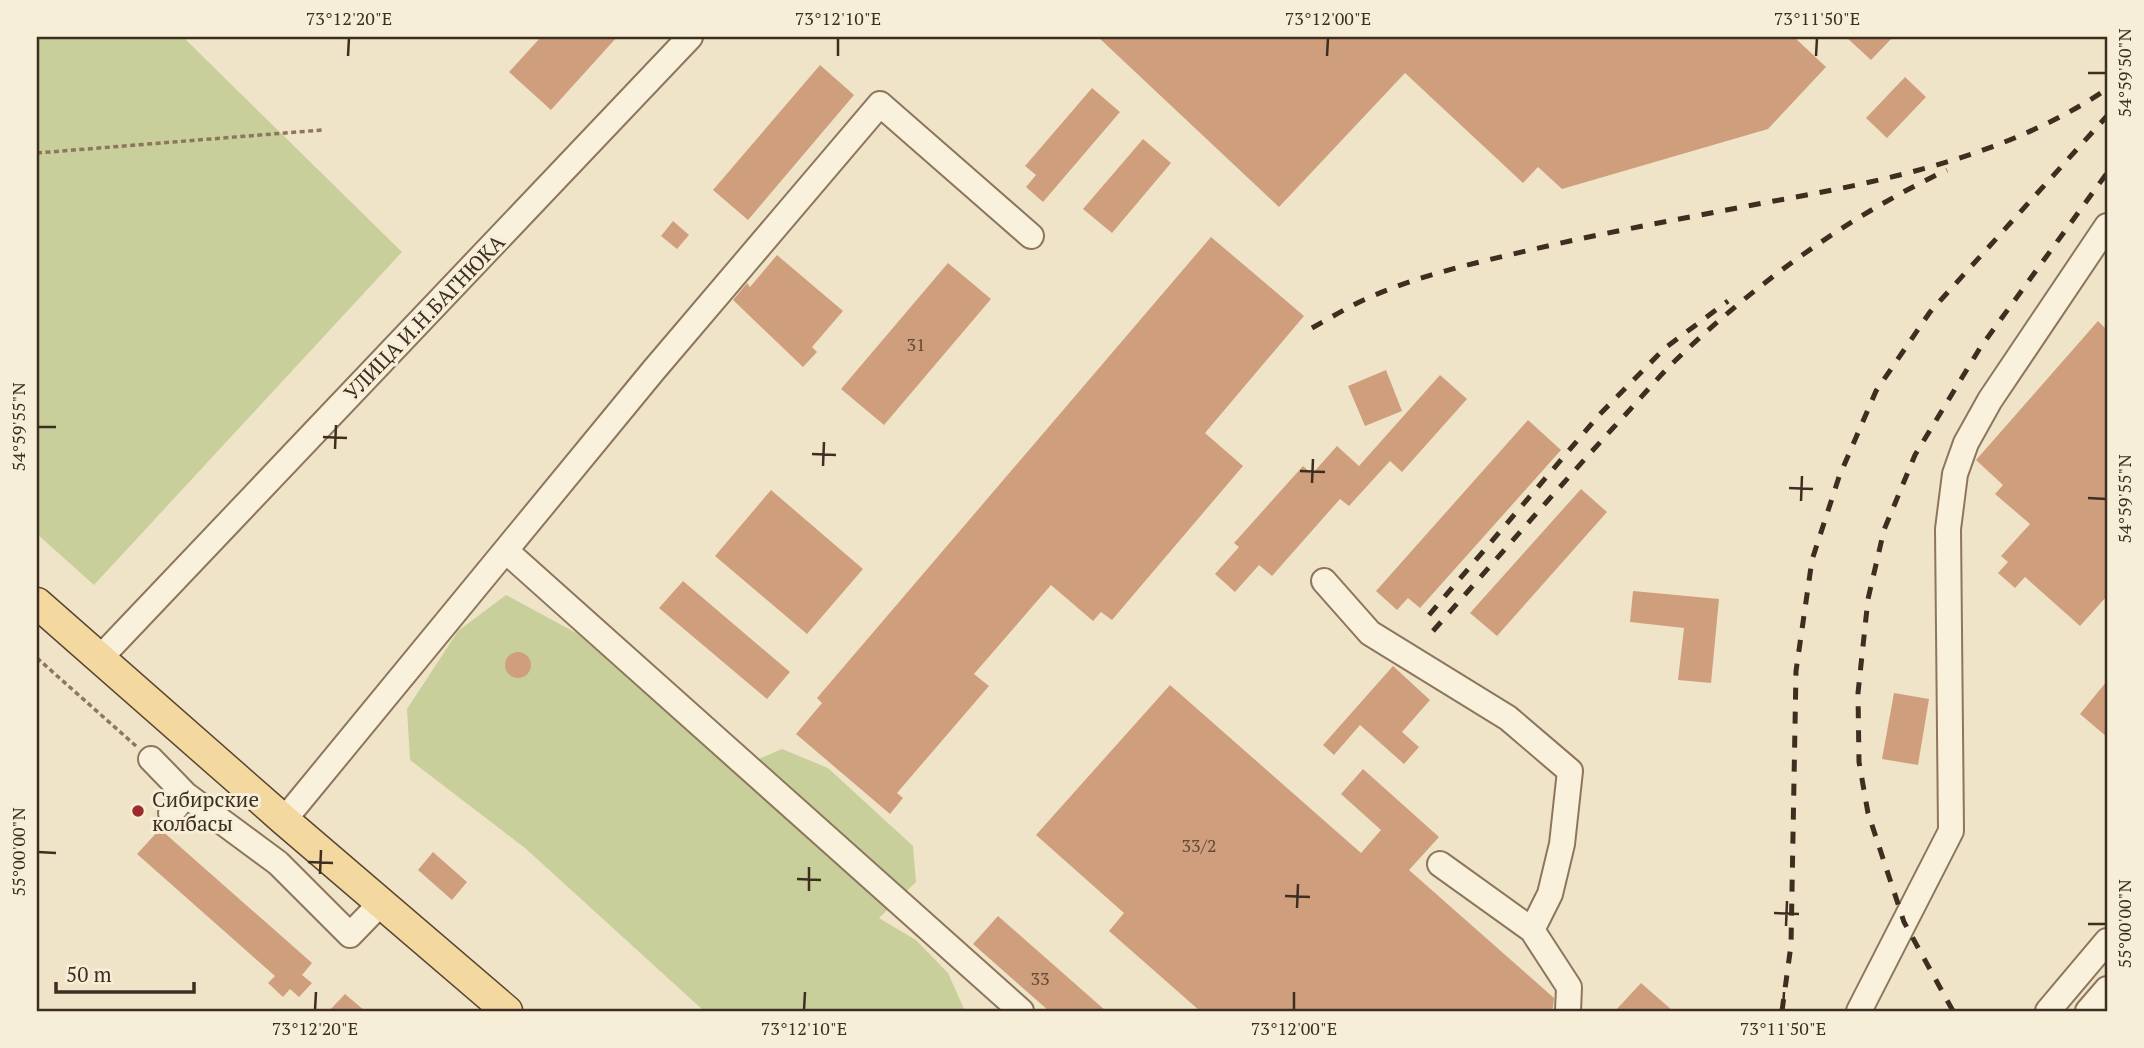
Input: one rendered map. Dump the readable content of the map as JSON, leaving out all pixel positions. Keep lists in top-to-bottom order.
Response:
{
  "streets": {
    "street": ["УЛИЦА И.Н.БАГНЮКА"]
  },
  "places": ["Сибирские колбасы"],
  "house_numbers": ["31", "33/2", "33"],
  "scale_bar": "50 m",
  "coordinates": [
    "73°12'20\"E",
    "73°12'10\"E",
    "73°12'00\"E",
    "73°11'50\"E",
    "54°59'50\"N",
    "54°59'55\"N",
    "55°00'00\"N"
  ]
}
